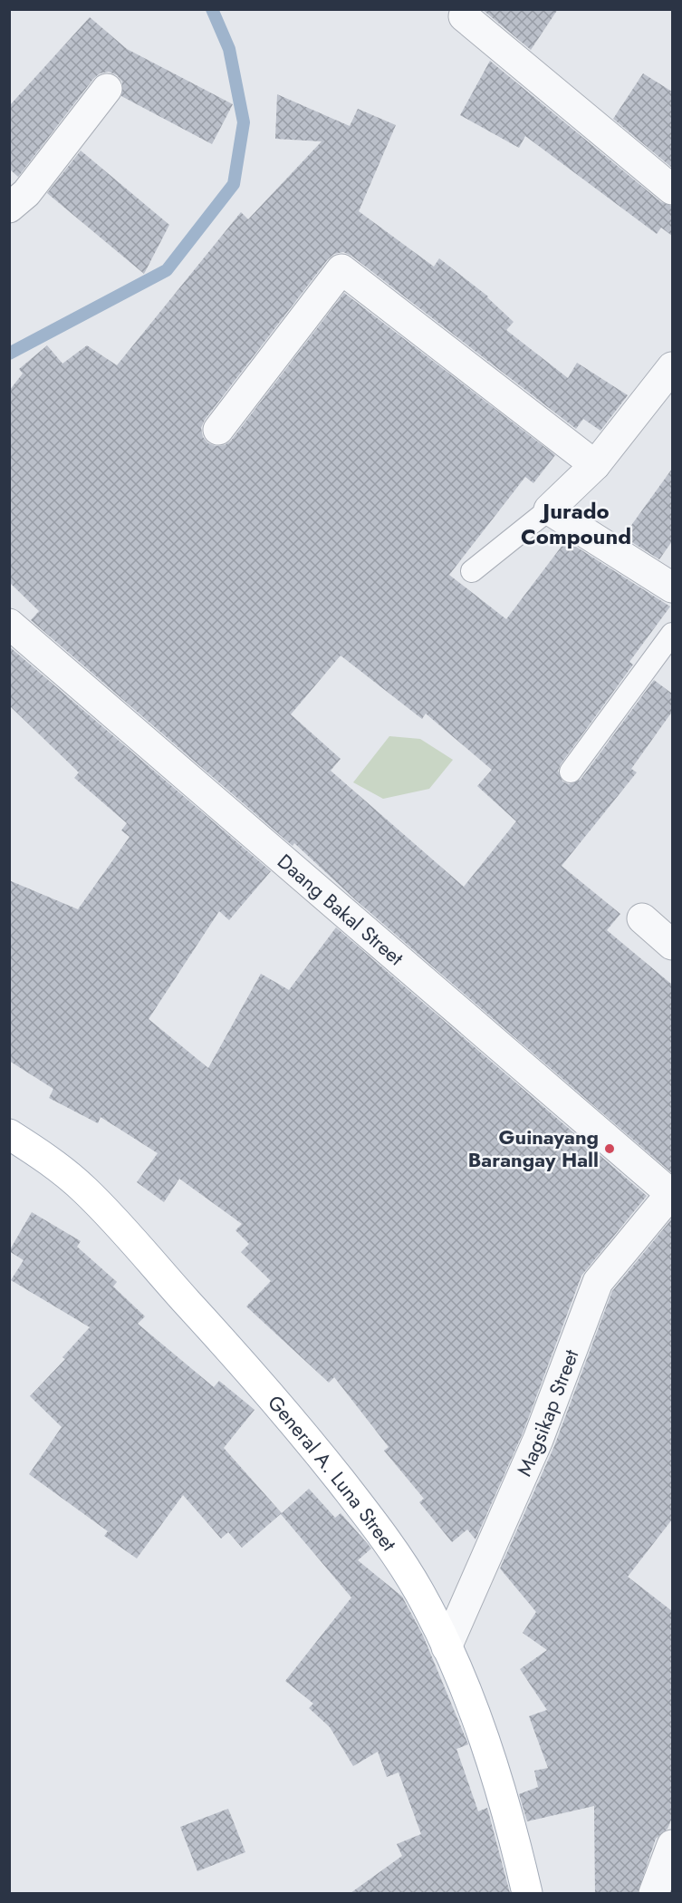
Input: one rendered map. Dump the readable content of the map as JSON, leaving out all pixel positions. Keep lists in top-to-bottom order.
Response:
{
  "streets": {
    "main road": ["General A. Luna Street"],
    "street": ["Daang Bakal Street", "Magsikap Street"]
  },
  "crossings": [
    ["Daang Bakal Street", "Magsikap Street"],
    ["Magsikap Street", "General A. Luna Street"]
  ],
  "districts": ["Jurado Compound"],
  "places": ["Guinayang Barangay Hall"]
}
